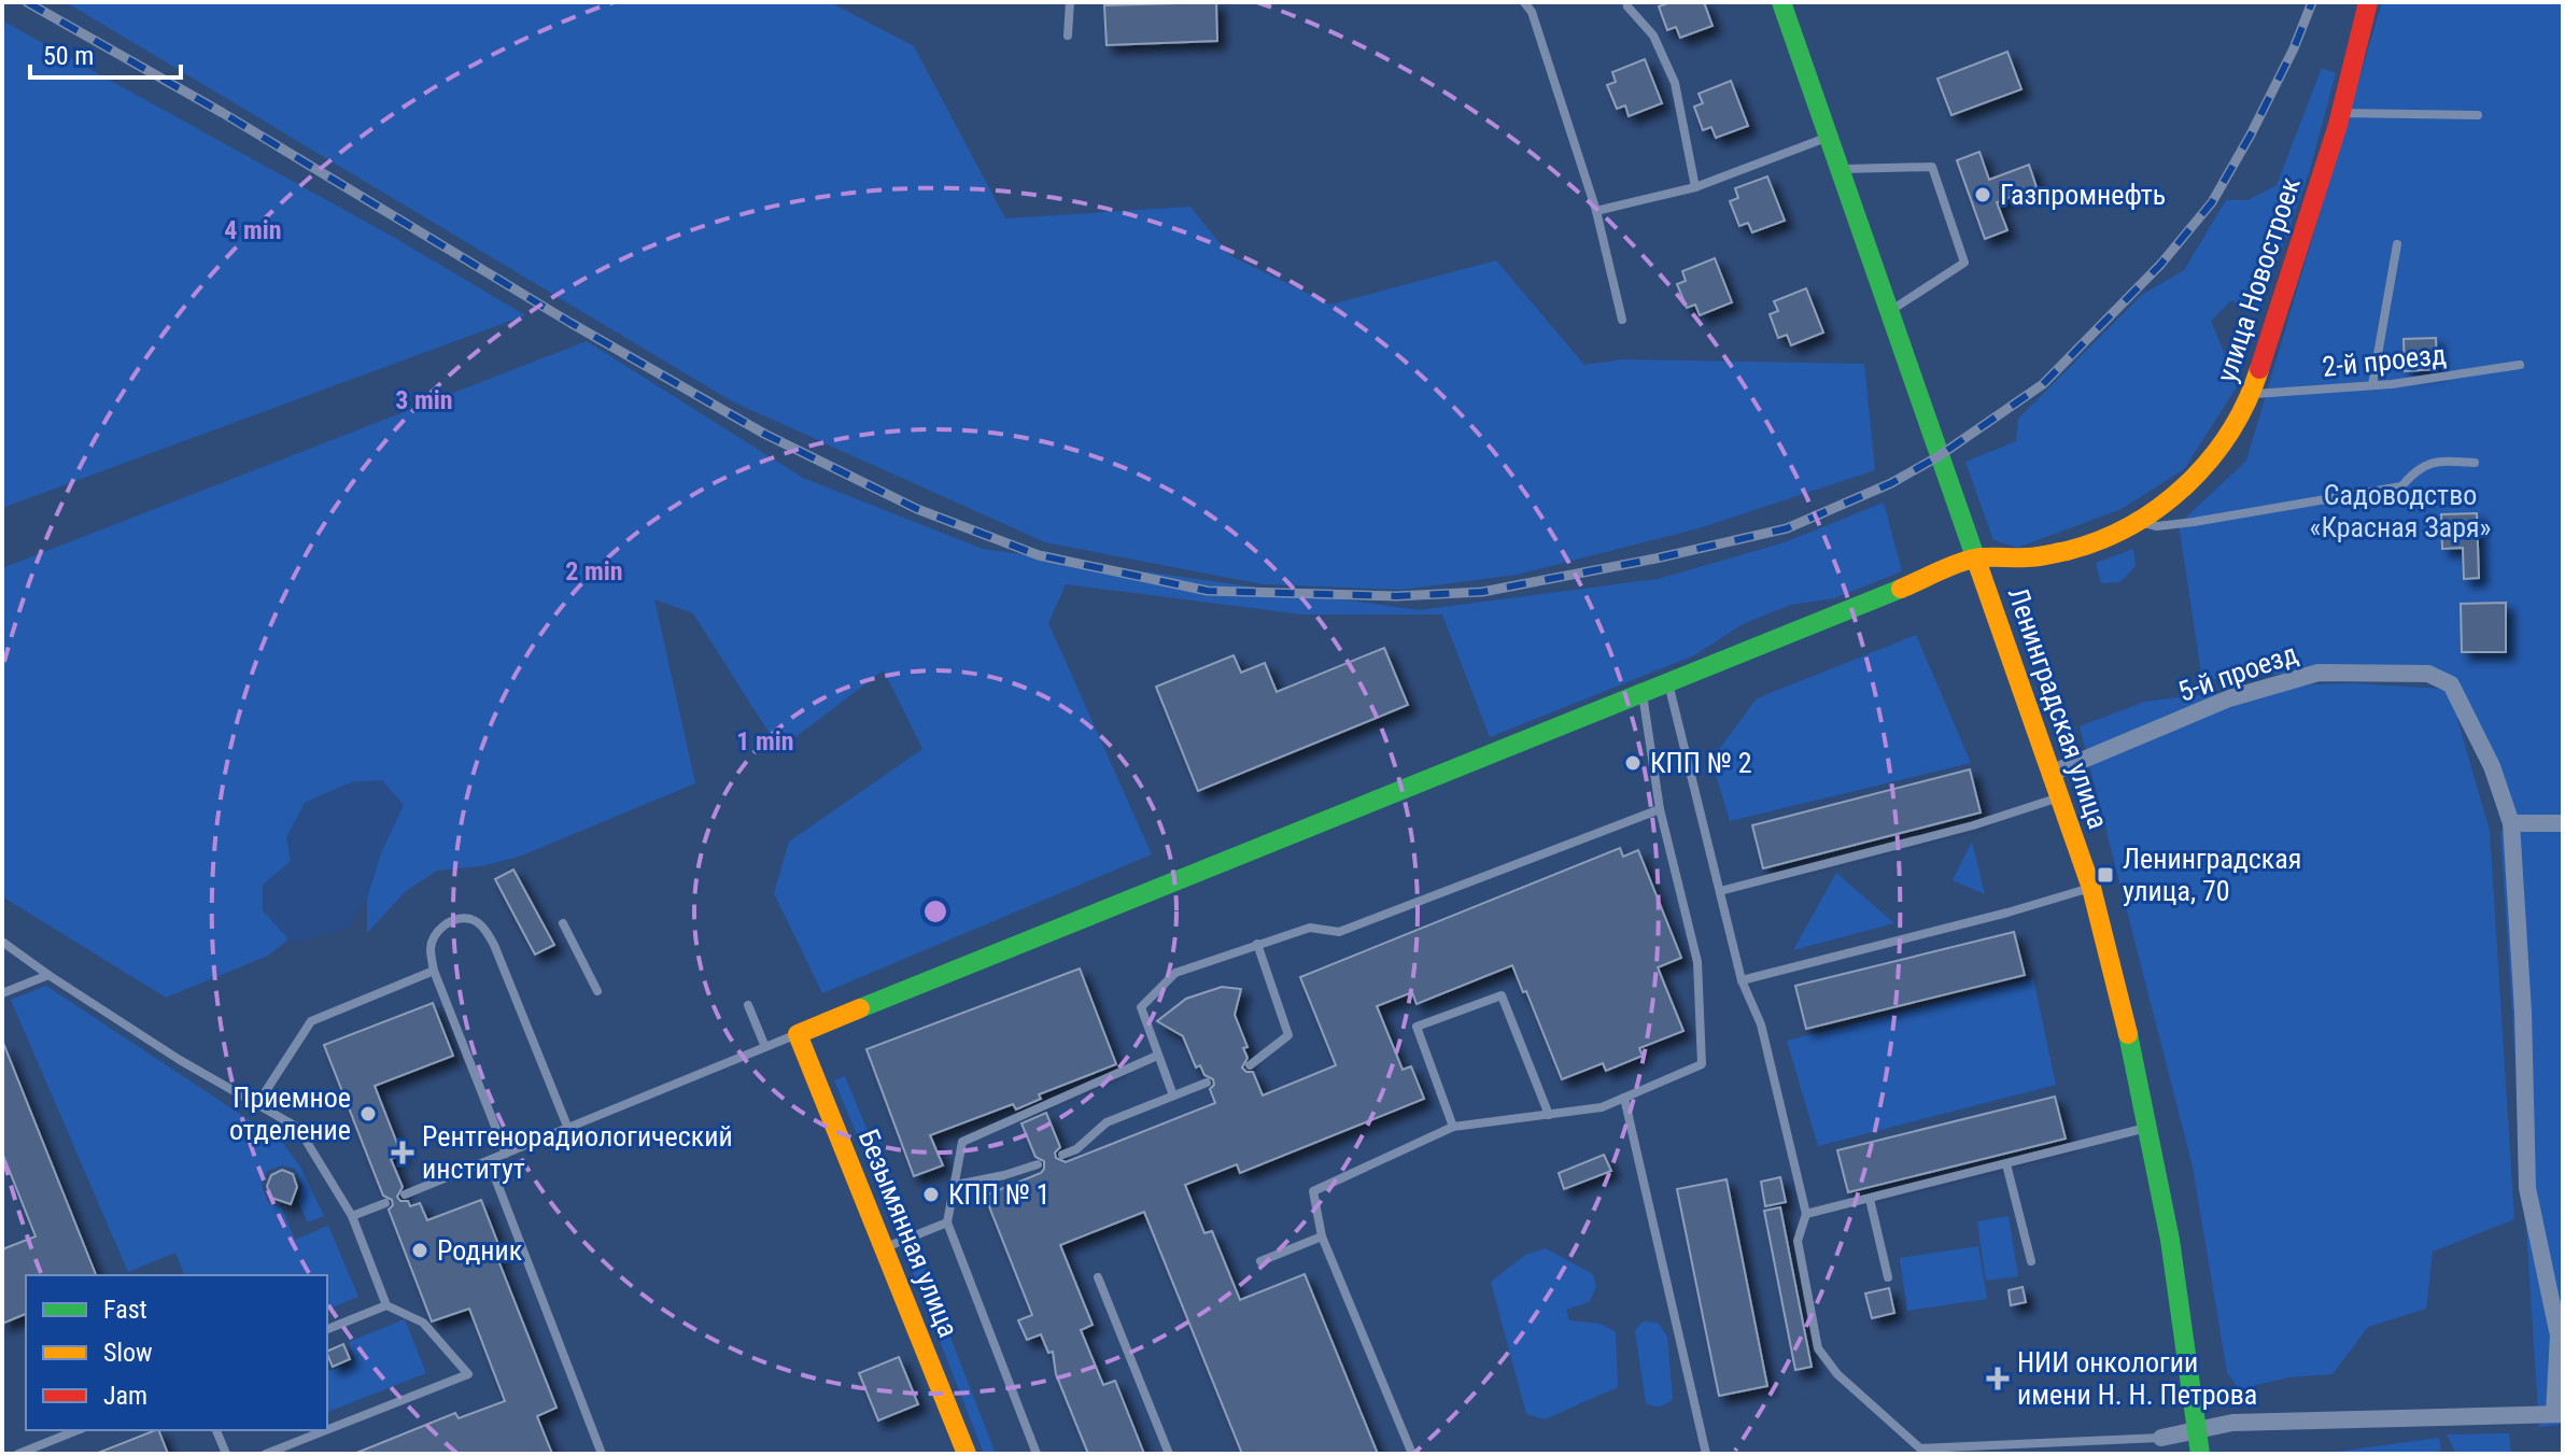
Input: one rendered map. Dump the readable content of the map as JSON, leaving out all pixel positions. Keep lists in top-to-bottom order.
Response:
{
  "streets": {
    "street": [
      "улица Новостроек",
      "5-й проезд",
      "Ленинградская улица",
      "Безымянная улица"
    ],
    "lane": ["2-й проезд"]
  },
  "crossings": [
    ["улица Новостроек", "2-й проезд"],
    ["улица Новостроек", "Ленинградская улица"],
    ["5-й проезд", "Ленинградская улица"]
  ],
  "parks": ["Садоводство «Красная Заря»"],
  "places": {
    "other": [
      "Газпромнефть",
      "КПП № 2",
      "Приемное отделение",
      "КПП № 1",
      "Родник"
    ],
    "transit": ["Ленинградская улица, 70"],
    "health": ["Рентгенорадиологический институт", "НИИ онкологии имени Н. Н. Петрова"]
  },
  "legend": ["Fast", "Slow", "Jam"],
  "scale_bar": "50 m",
  "rings": [
    "4 min",
    "3 min",
    "2 min",
    "1 min"
  ]
}
